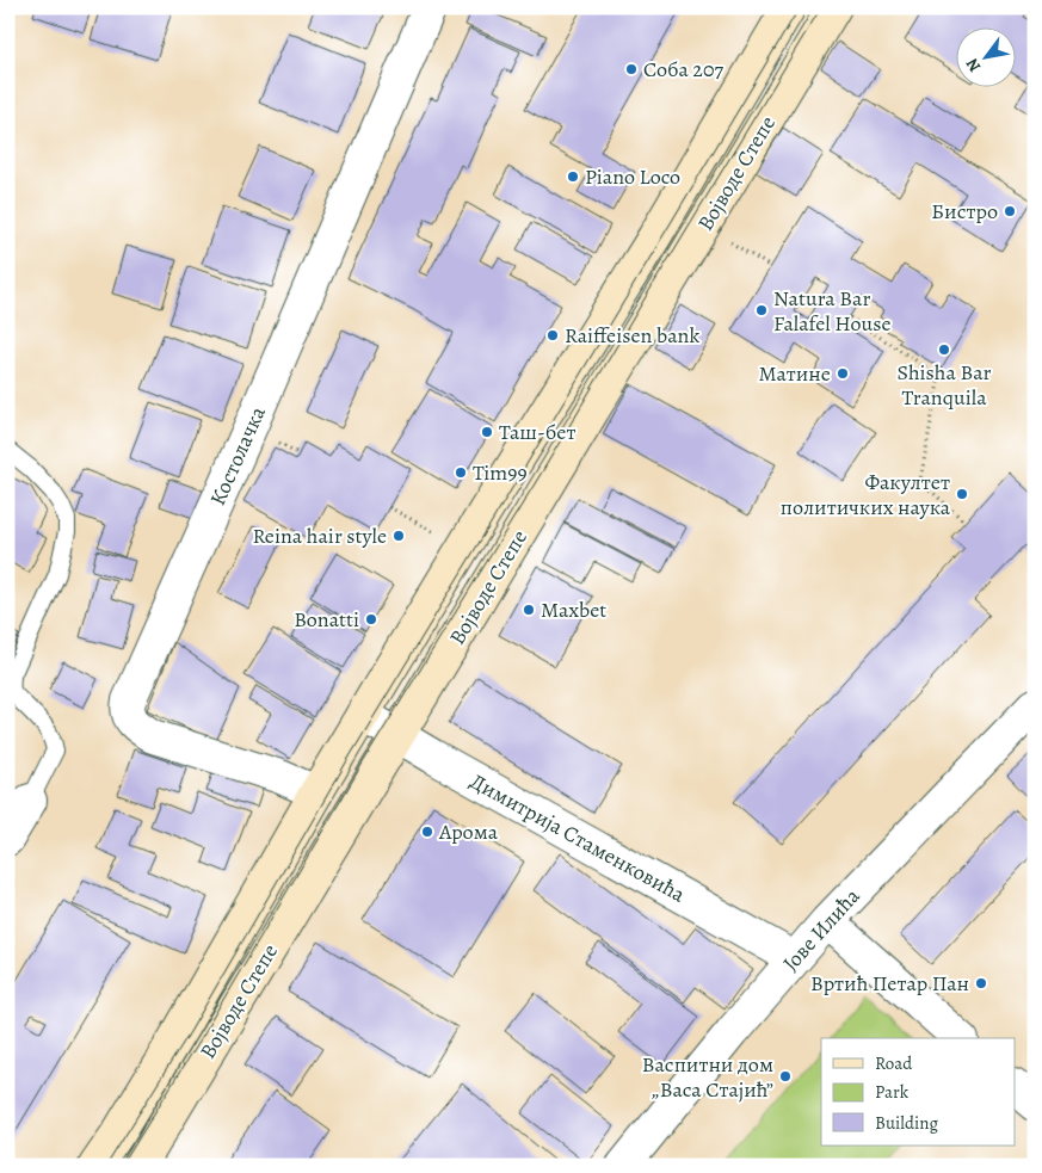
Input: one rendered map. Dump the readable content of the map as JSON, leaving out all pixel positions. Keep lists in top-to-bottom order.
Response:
{
  "streets": {
    "main road": ["Војводе Степе"],
    "street": ["Костолачка", "Димитрија Стаменковића", "Јове Илића"]
  },
  "crossings": [
    ["Војводе Степе", "Костолачка"],
    ["Војводе Степе", "Димитрија Стаменковића"],
    ["Димитрија Стаменковића", "Јове Илића"]
  ],
  "places": [
    "Соба 207",
    "Piano Loco",
    "Бистро",
    "Natura Bar Falafel House",
    "Raiffeisen bank",
    "Shisha Bar Tranquila",
    "Матине",
    "Таш-бет",
    "Tim99",
    "Факултет политичких наука",
    "Reina hair style",
    "Maxbet",
    "Bonatti",
    "Арома",
    "Вртић Петар Пан",
    "Васпитни дом „Васа Стајић”"
  ],
  "legend": ["Road", "Park", "Building"],
  "north": "bottom left"
}
